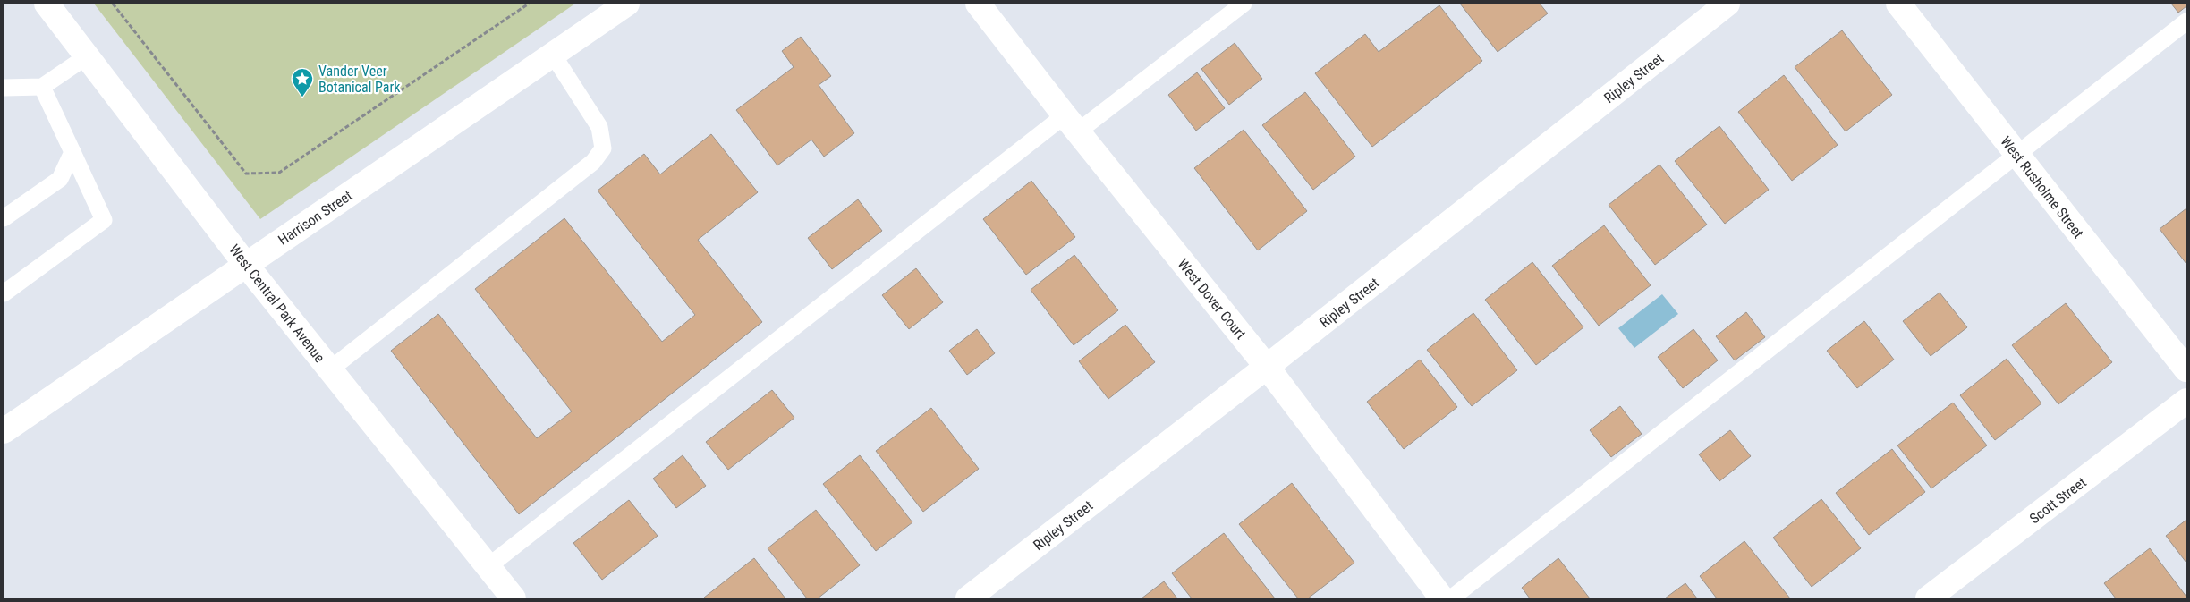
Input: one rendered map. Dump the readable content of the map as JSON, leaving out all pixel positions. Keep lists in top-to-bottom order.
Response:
{
  "streets": {
    "main road": [
      "Ripley Street",
      "West Rusholme Street",
      "Harrison Street",
      "West Dover Court",
      "West Central Park Avenue",
      "Scott Street"
    ]
  },
  "crossings": [
    ["Ripley Street", "West Dover Court"],
    ["Harrison Street", "West Central Park Avenue"]
  ],
  "places": {
    "place": ["Vander Veer Botanical Park"]
  }
}
